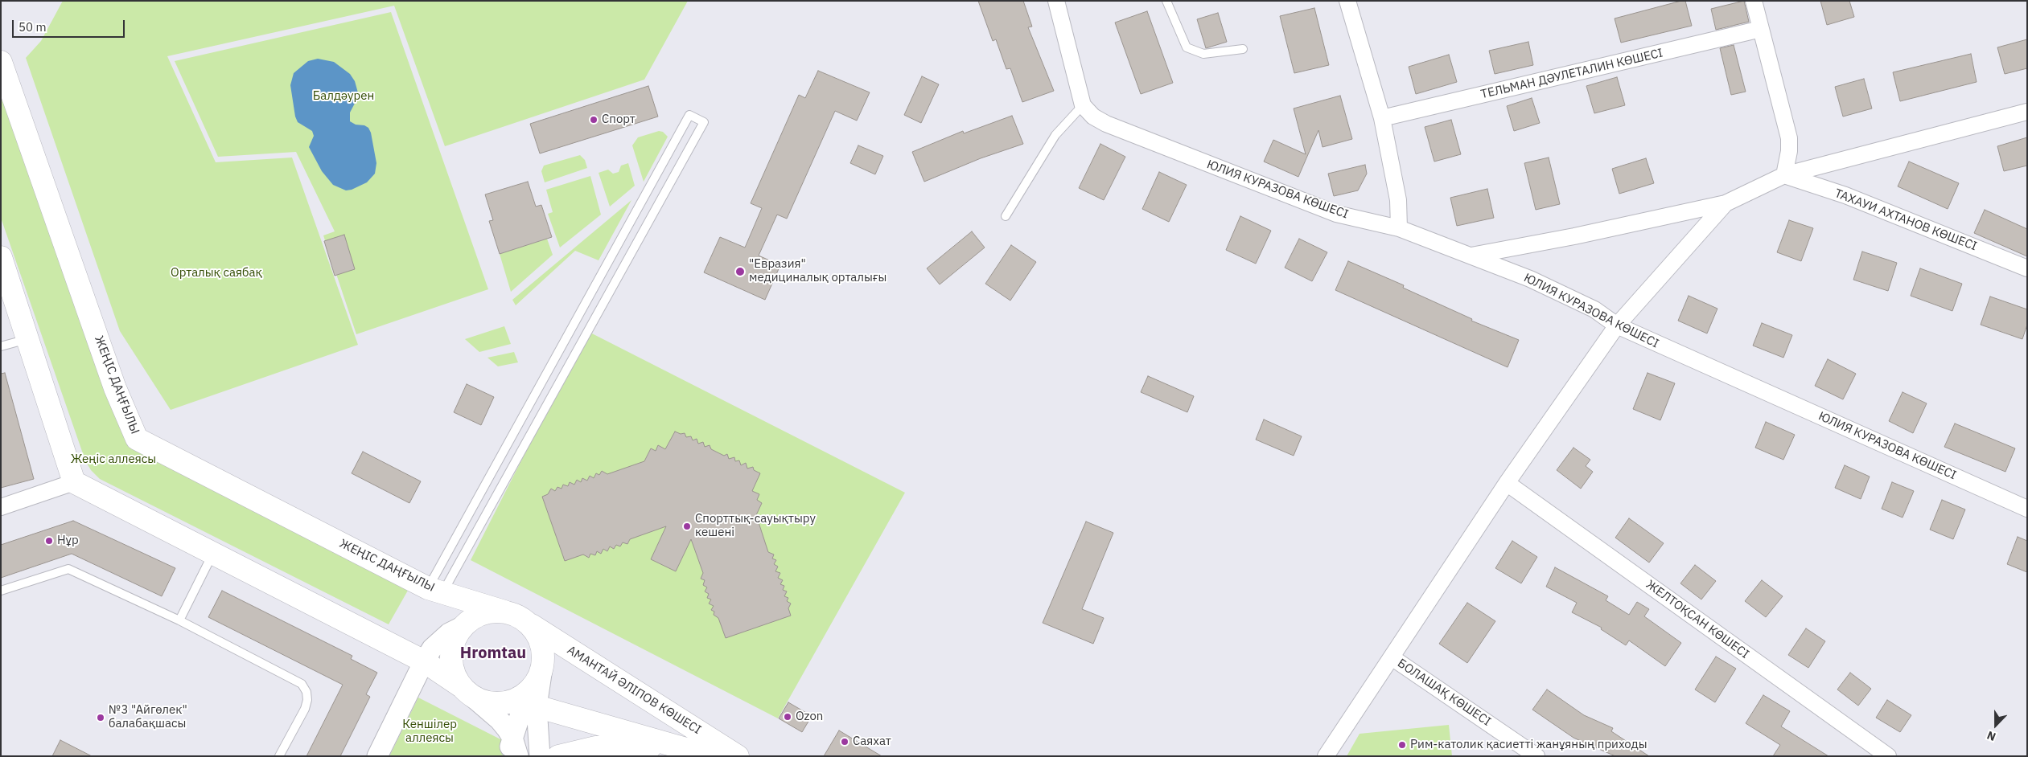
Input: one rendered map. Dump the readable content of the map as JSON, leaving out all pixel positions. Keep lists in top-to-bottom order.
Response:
{
  "streets": {
    "main road": ["ЖЕҢІС ДАҢҒЫЛЫ", "АМАНТАЙ ӘЛІПОВ КӨШЕСІ"],
    "street": [
      "ТЕЛЬМАН ДӘУЛЕТАЛИН КӨШЕСІ",
      "ЮЛИЯ КУРАЗОВА КӨШЕСІ",
      "ТАХАУИ АХТАНОВ КӨШЕСІ",
      "ЖЕЛТОҚСАН КӨШЕСІ",
      "БОЛАШАҚ КӨШЕСІ"
    ]
  },
  "crossings": [
    ["ЖЕҢІС ДАҢҒЫЛЫ", "АМАНТАЙ ӘЛІПОВ КӨШЕСІ"]
  ],
  "districts": ["Hromtau"],
  "parks": [
    "Балдәурен",
    "Орталық саябақ",
    "Жеңіс аллеясы",
    "Кеншілер аллеясы"
  ],
  "places": [
    "Спорт",
    "\"Евразия\" медициналық орталығы",
    "Спорттық-сауықтыру кешені",
    "Нұр",
    "Ozon",
    "№3 \"Айгөлек\" балабақшасы",
    "Саяхат",
    "Рим-католик қасиетті жанұяның приходы"
  ],
  "scale_bar": "50 m",
  "north": "bottom"
}
